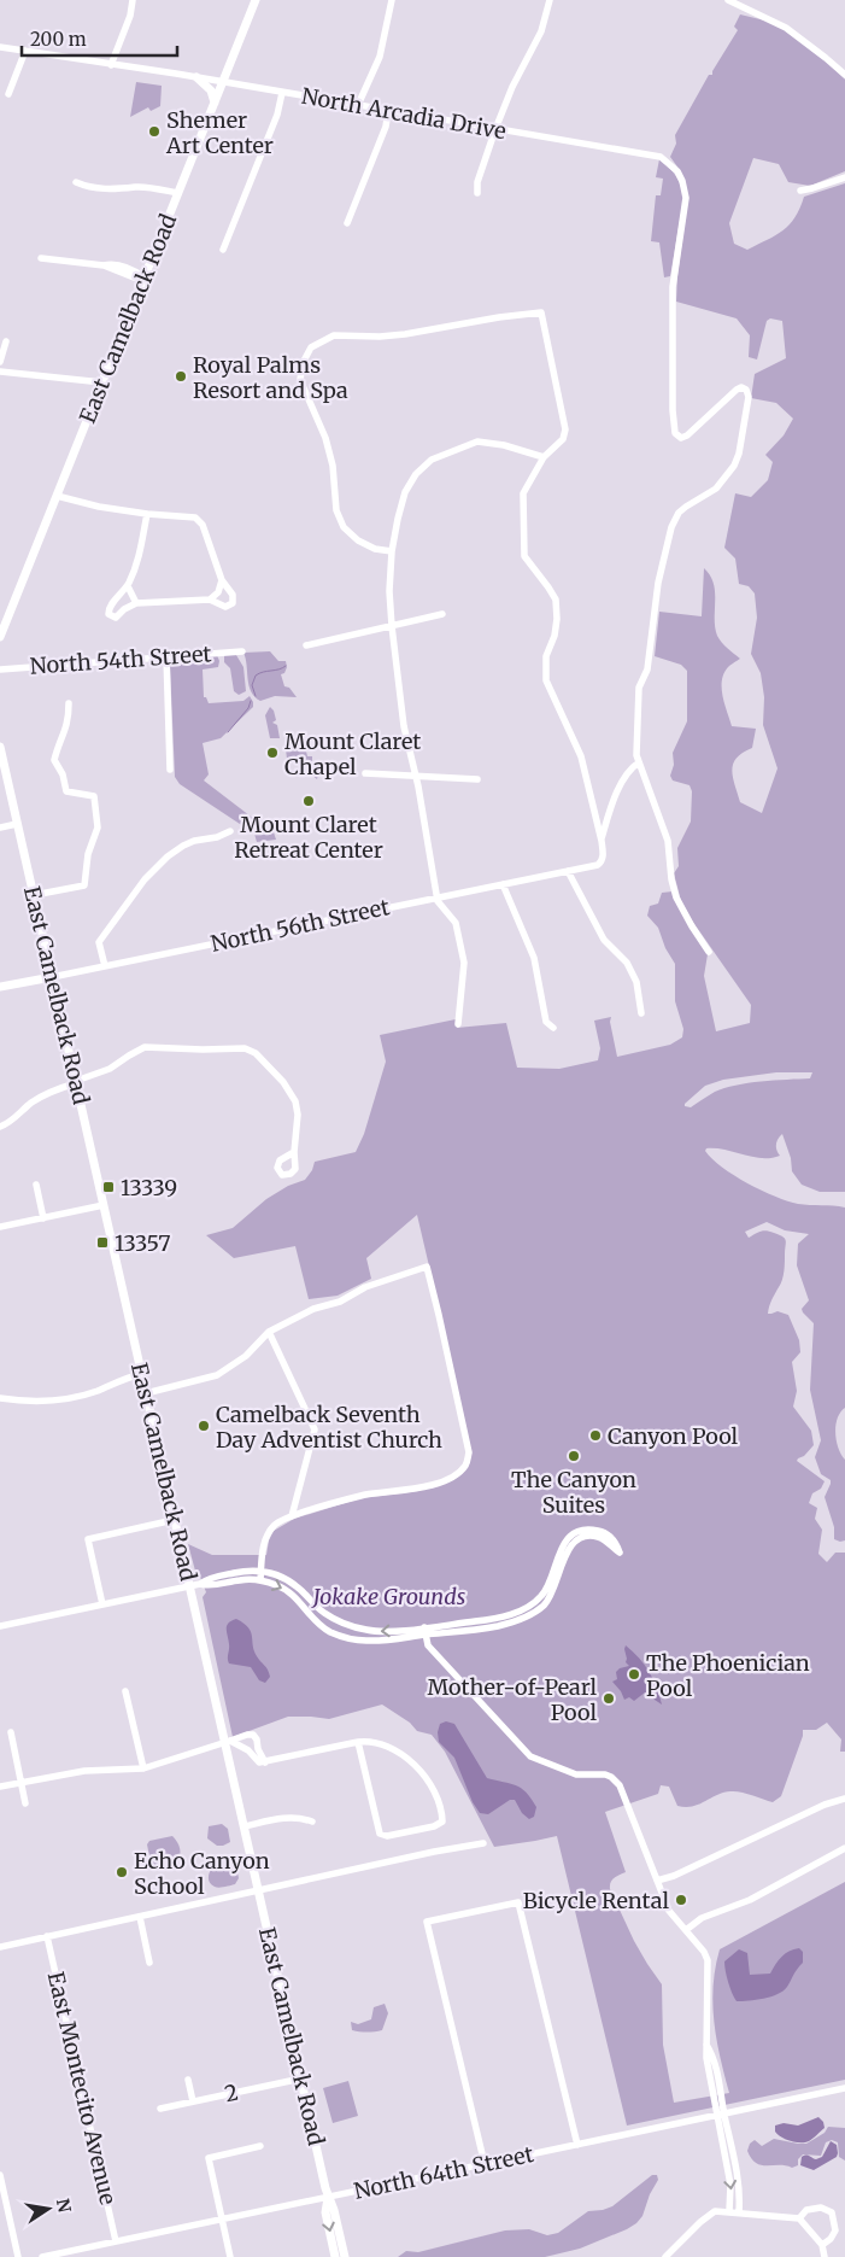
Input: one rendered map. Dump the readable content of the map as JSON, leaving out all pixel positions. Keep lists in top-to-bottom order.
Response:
{
  "streets": {
    "main road": ["East Camelback Road", "North 56th Street"],
    "street": [
      "North Arcadia Drive",
      "North 54th Street",
      "East Montecito Avenue",
      "2",
      "North 64th Street"
    ]
  },
  "crossings": [
    ["North Arcadia Drive", "East Camelback Road"],
    ["East Camelback Road", "North 56th Street"],
    ["East Camelback Road", "2"],
    ["East Camelback Road", "North 64th Street"],
    ["East Montecito Avenue", "North 64th Street"]
  ],
  "parks": ["Jokake Grounds"],
  "places": {
    "other": [
      "Shemer Art Center",
      "Royal Palms Resort and Spa",
      "Mount Claret Chapel",
      "Mount Claret Retreat Center",
      "Camelback Seventh Day Adventist Church",
      "Canyon Pool",
      "The Canyon Suites",
      "The Phoenician Pool",
      "Mother-of-Pearl Pool",
      "Echo Canyon School",
      "Bicycle Rental"
    ],
    "transit": ["13339", "13357"]
  },
  "scale_bar": "200 m",
  "north": "right"
}
